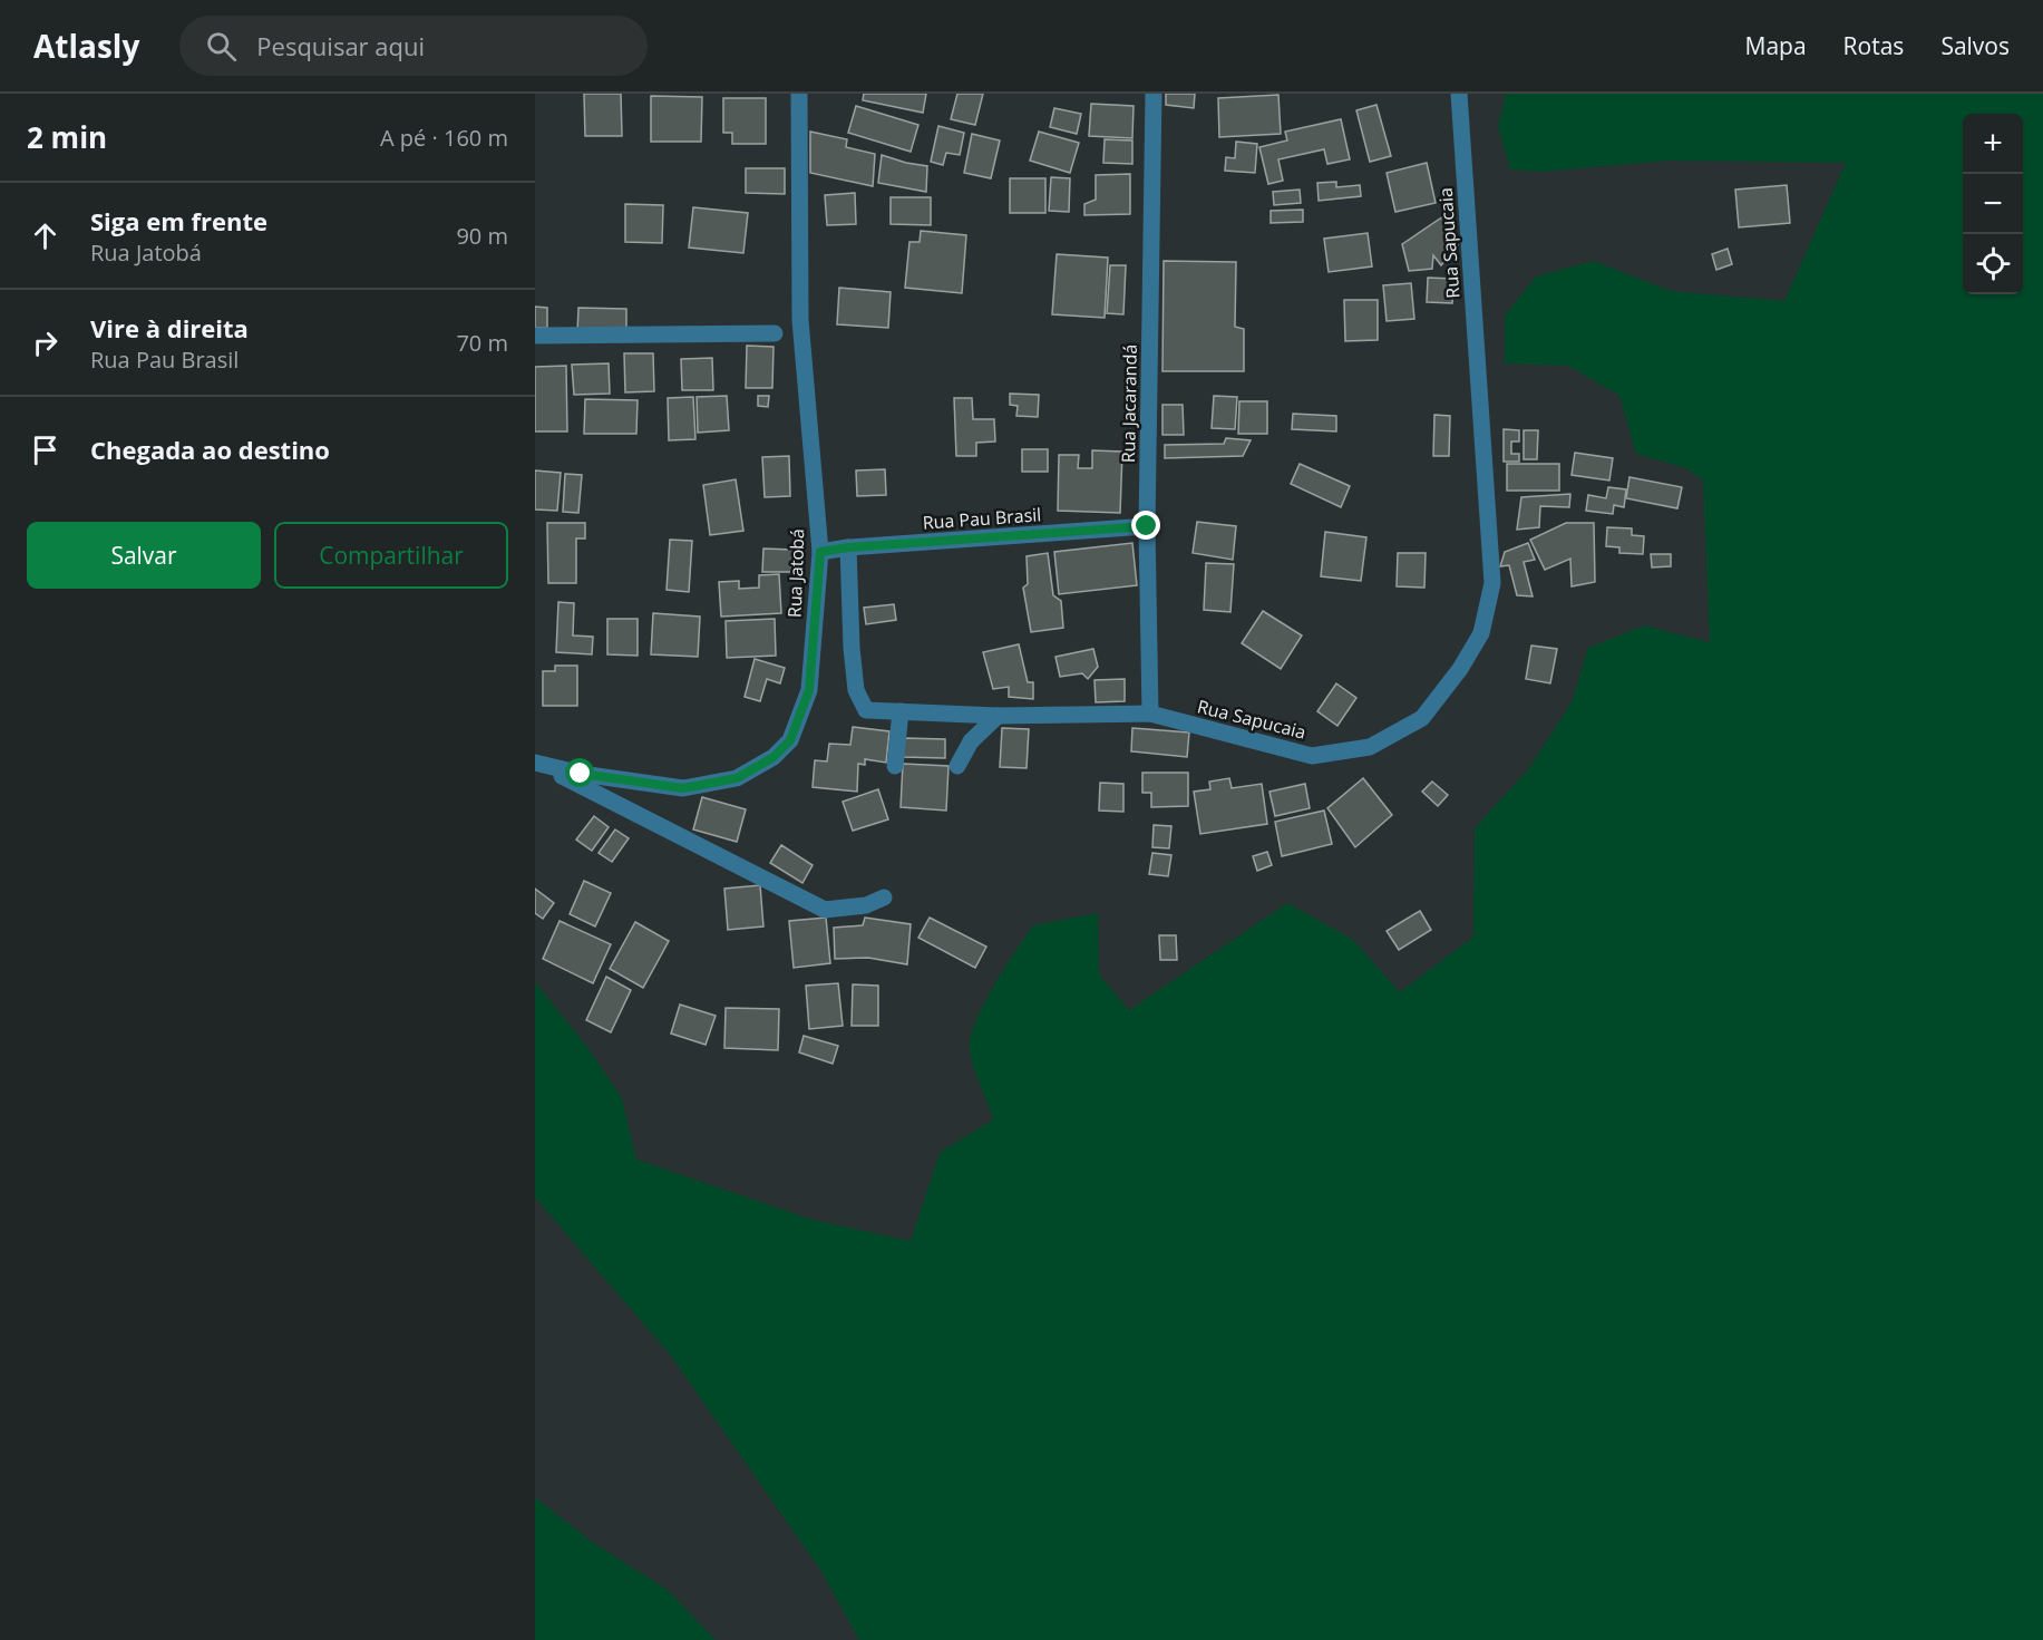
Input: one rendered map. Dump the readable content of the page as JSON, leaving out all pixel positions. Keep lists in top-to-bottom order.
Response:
{
  "streets": {
    "street": [
      "Rua Sapucaia",
      "Rua Jacarandá",
      "Rua Pau Brasil",
      "Rua Jatobá"
    ]
  },
  "crossings": [
    ["Rua Sapucaia", "Rua Jacarandá"],
    ["Rua Sapucaia", "Rua Pau Brasil"],
    ["Rua Jacarandá", "Rua Pau Brasil"],
    ["Rua Pau Brasil", "Rua Jatobá"]
  ],
  "page": {
    "header": "Atlasly",
    "search": "Pesquisar aqui",
    "nav": ["Mapa", "Rotas", "Salvos"],
    "heading": ["2 min", "A pé · 160 m"],
    "map_buttons": ["+", "−"],
    "list": [
      ["Siga em frente", "Rua Jatobá", "90 m"],
      ["Vire à direita", "Rua Pau Brasil", "70 m"],
      "Chegada ao destino"
    ],
    "buttons": ["Salvar", "Compartilhar"]
  }
}
